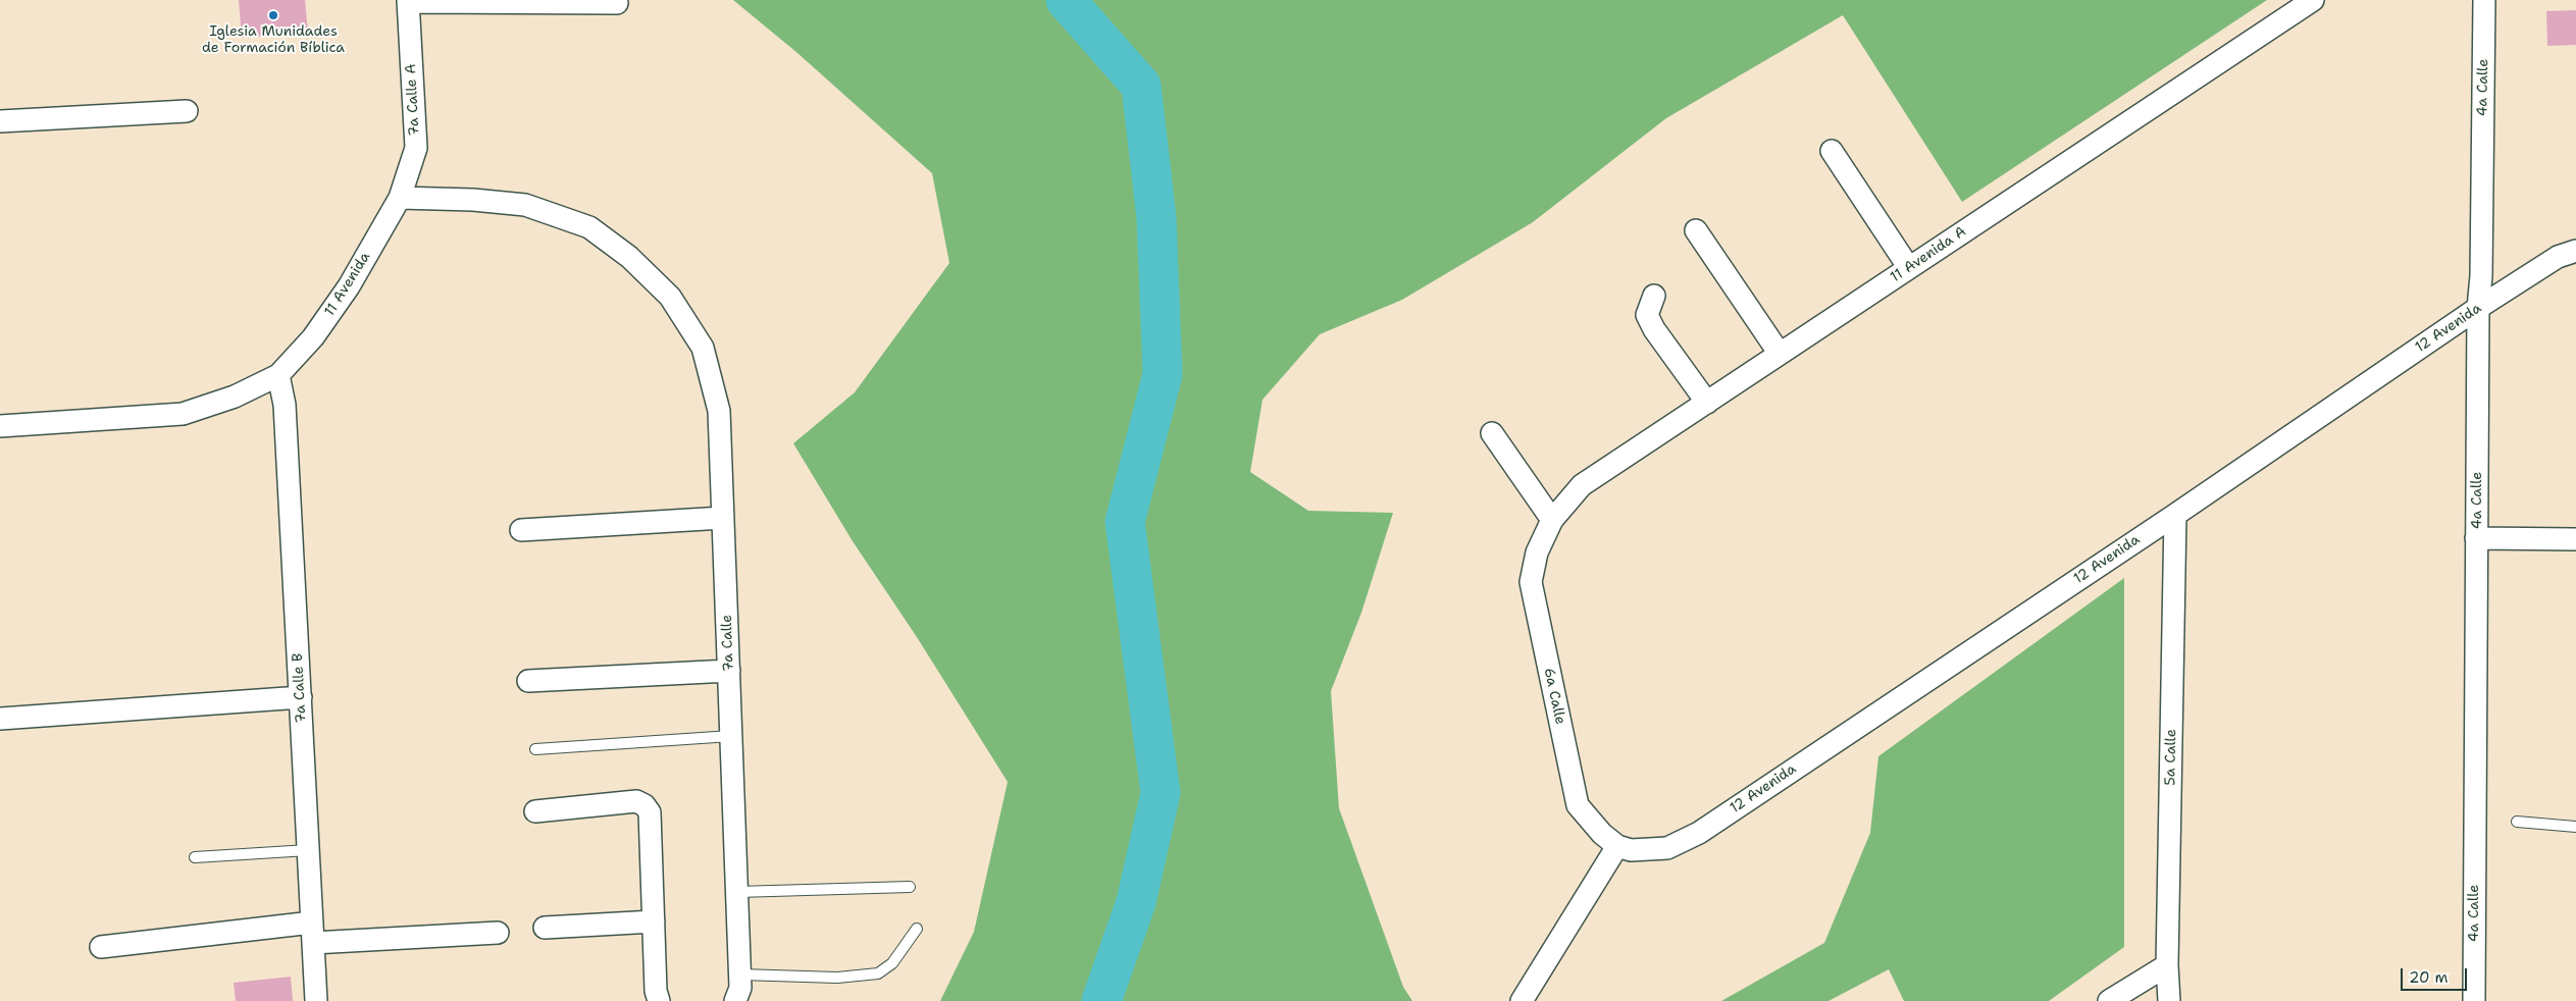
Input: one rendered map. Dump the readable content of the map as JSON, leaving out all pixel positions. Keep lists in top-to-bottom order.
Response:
{
  "streets": {
    "street": [
      "4a Calle",
      "7a Calle A",
      "11 Avenida A",
      "11 Avenida",
      "12 Avenida",
      "7a Calle",
      "7a Calle B",
      "6a Calle",
      "5a Calle"
    ]
  },
  "crossings": [
    ["4a Calle", "12 Avenida"],
    ["7a Calle A", "11 Avenida"],
    ["7a Calle A", "7a Calle"],
    ["11 Avenida A", "6a Calle"],
    ["11 Avenida", "7a Calle"],
    ["11 Avenida", "7a Calle B"],
    ["12 Avenida", "6a Calle"],
    ["12 Avenida", "5a Calle"]
  ],
  "places": ["Iglesia Munidades de Formación Bíblica"],
  "scale_bar": "20 m"
}
